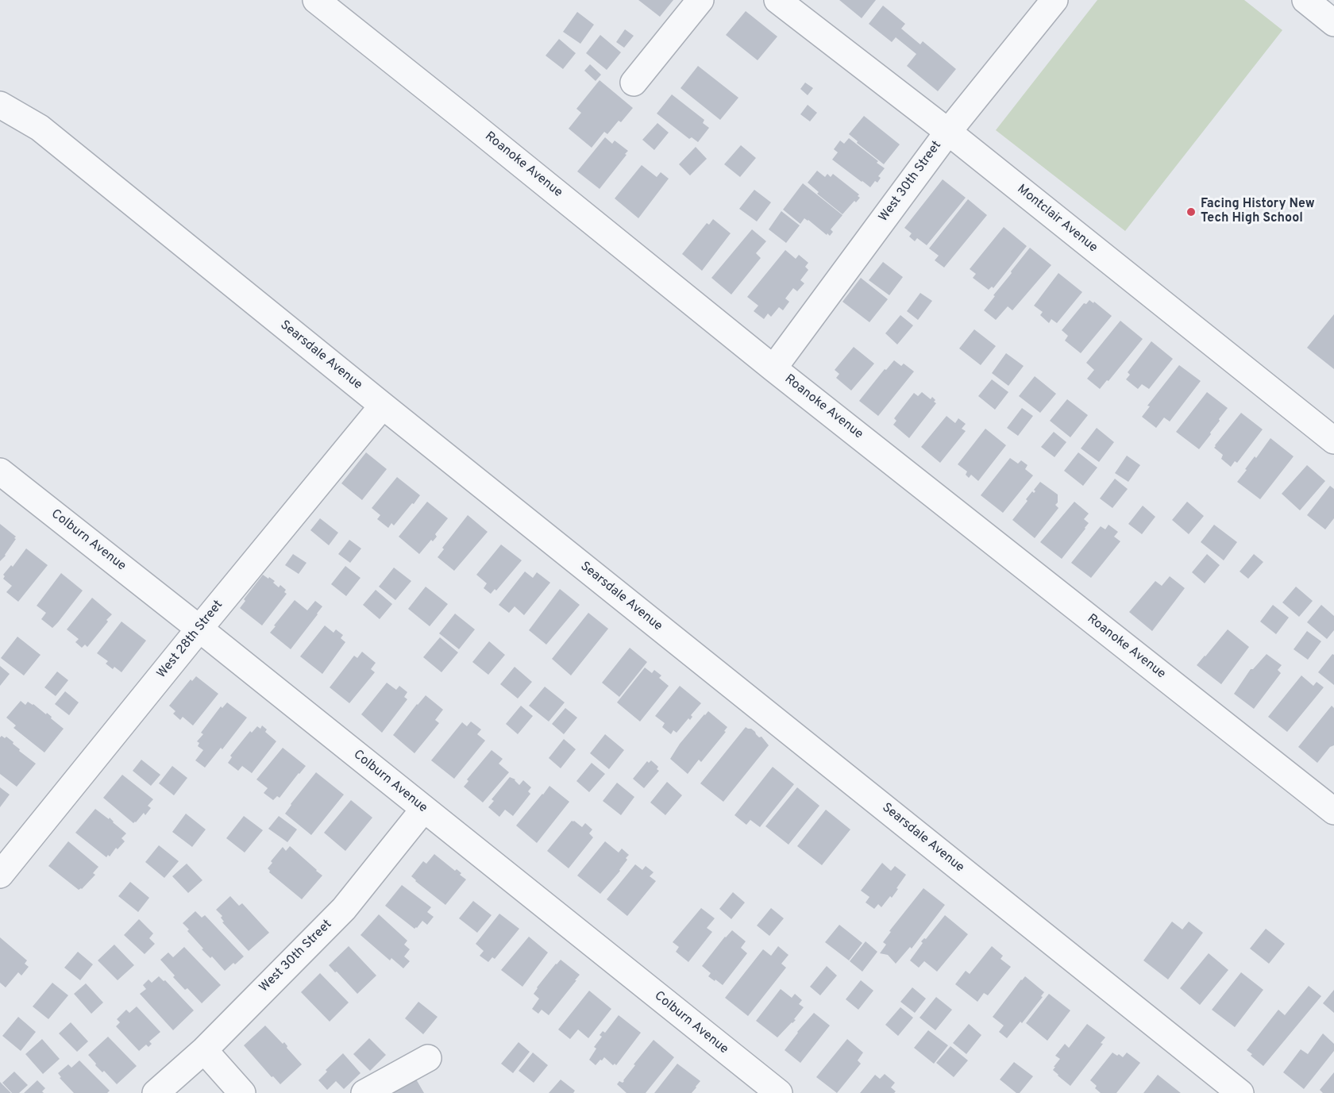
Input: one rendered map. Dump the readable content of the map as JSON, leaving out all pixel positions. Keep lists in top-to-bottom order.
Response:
{
  "streets": {
    "street": [
      "Roanoke Avenue",
      "West 30th Street",
      "Montclair Avenue",
      "Searsdale Avenue",
      "Colburn Avenue",
      "West 28th Street"
    ]
  },
  "crossings": [
    ["Roanoke Avenue", "West 30th Street"],
    ["West 30th Street", "Montclair Avenue"],
    ["West 30th Street", "Colburn Avenue"],
    ["Searsdale Avenue", "West 28th Street"],
    ["Colburn Avenue", "West 28th Street"]
  ],
  "places": ["Facing History New Tech High School"]
}
